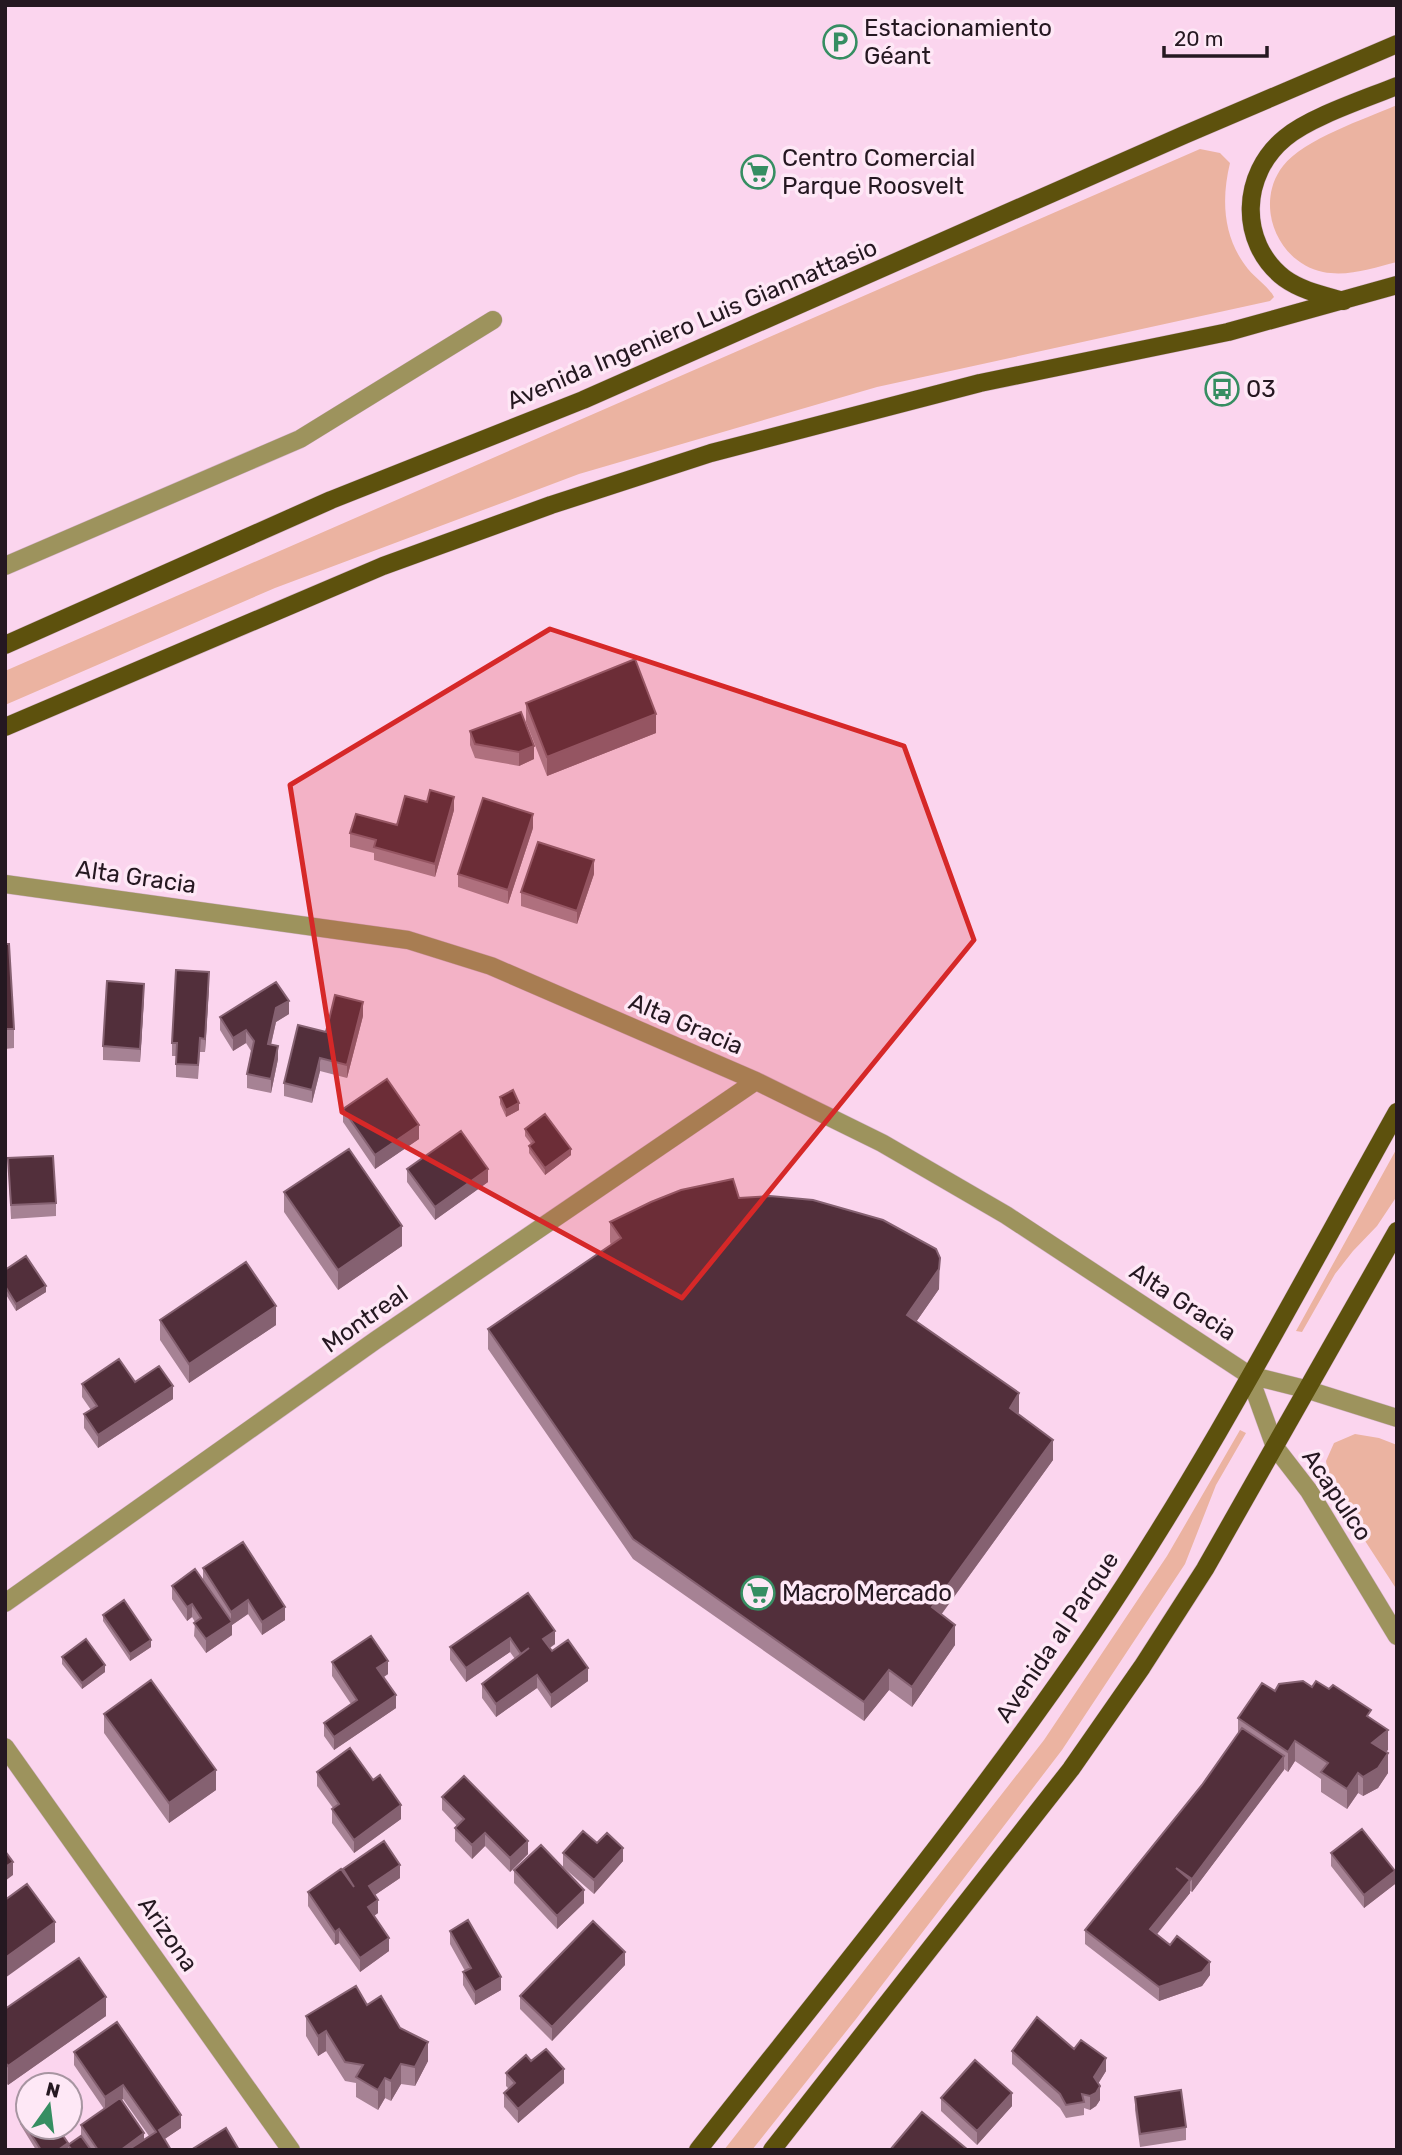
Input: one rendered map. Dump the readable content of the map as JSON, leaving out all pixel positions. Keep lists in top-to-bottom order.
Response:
{
  "streets": {
    "main road": ["Avenida Ingeniero Luis Giannattasio", "Avenida al Parque"],
    "street": [
      "Alta Gracia",
      "Montreal",
      "Acapulco",
      "Arizona"
    ]
  },
  "crossings": [
    ["Alta Gracia", "Montreal"],
    ["Alta Gracia", "Acapulco"],
    ["Alta Gracia", "Avenida al Parque"],
    ["Acapulco", "Avenida al Parque"]
  ],
  "places": {
    "parking": ["Estacionamiento Géant"],
    "supermarket": ["Centro Comercial Parque Roosvelt", "Macro Mercado"],
    "bus stop": ["03"]
  },
  "scale_bar": "20 m",
  "north": "top"
}
